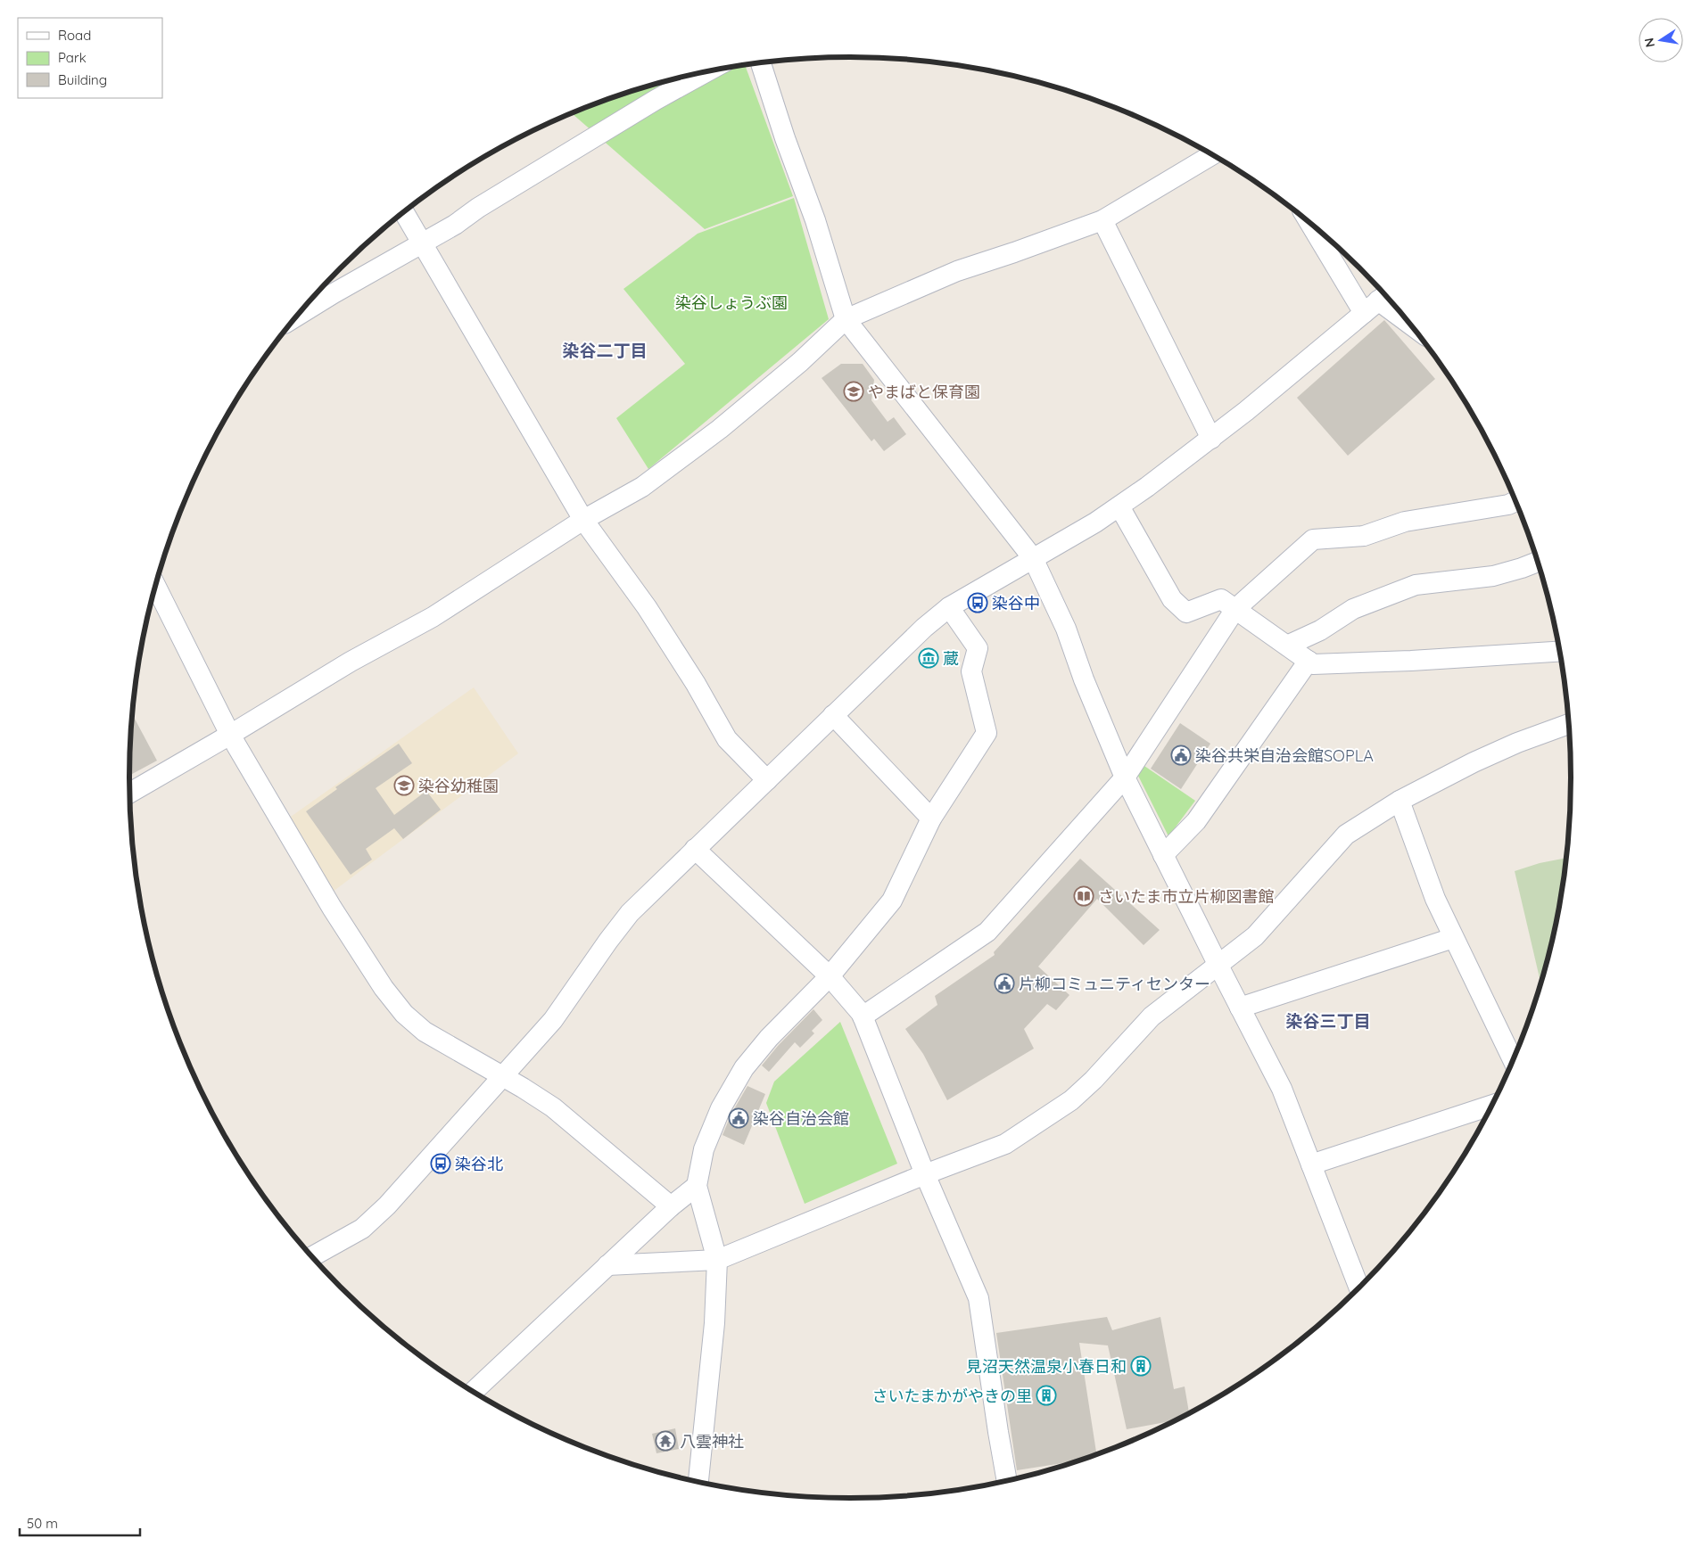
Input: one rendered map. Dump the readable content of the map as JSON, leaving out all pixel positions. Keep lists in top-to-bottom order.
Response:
{
  "districts": ["染谷二丁目", "染谷三丁目"],
  "parks": ["染谷しょうぶ園"],
  "places": {
    "school or university": ["やまばと保育園", "染谷幼稚園"],
    "bus stop": ["染谷中", "染谷北"],
    "museum": ["蔵"],
    "public building": ["染谷共栄自治会館SOPLA", "片柳コミュニティセンター", "染谷自治会館"],
    "library": ["さいたま市立片柳図書館"],
    "building": ["見沼天然温泉小春日和", "さいたまかがやきの里"],
    "temple": ["八雲神社"]
  },
  "legend": ["Road", "Park", "Building"],
  "scale_bar": "50 m",
  "north": "left"
}
